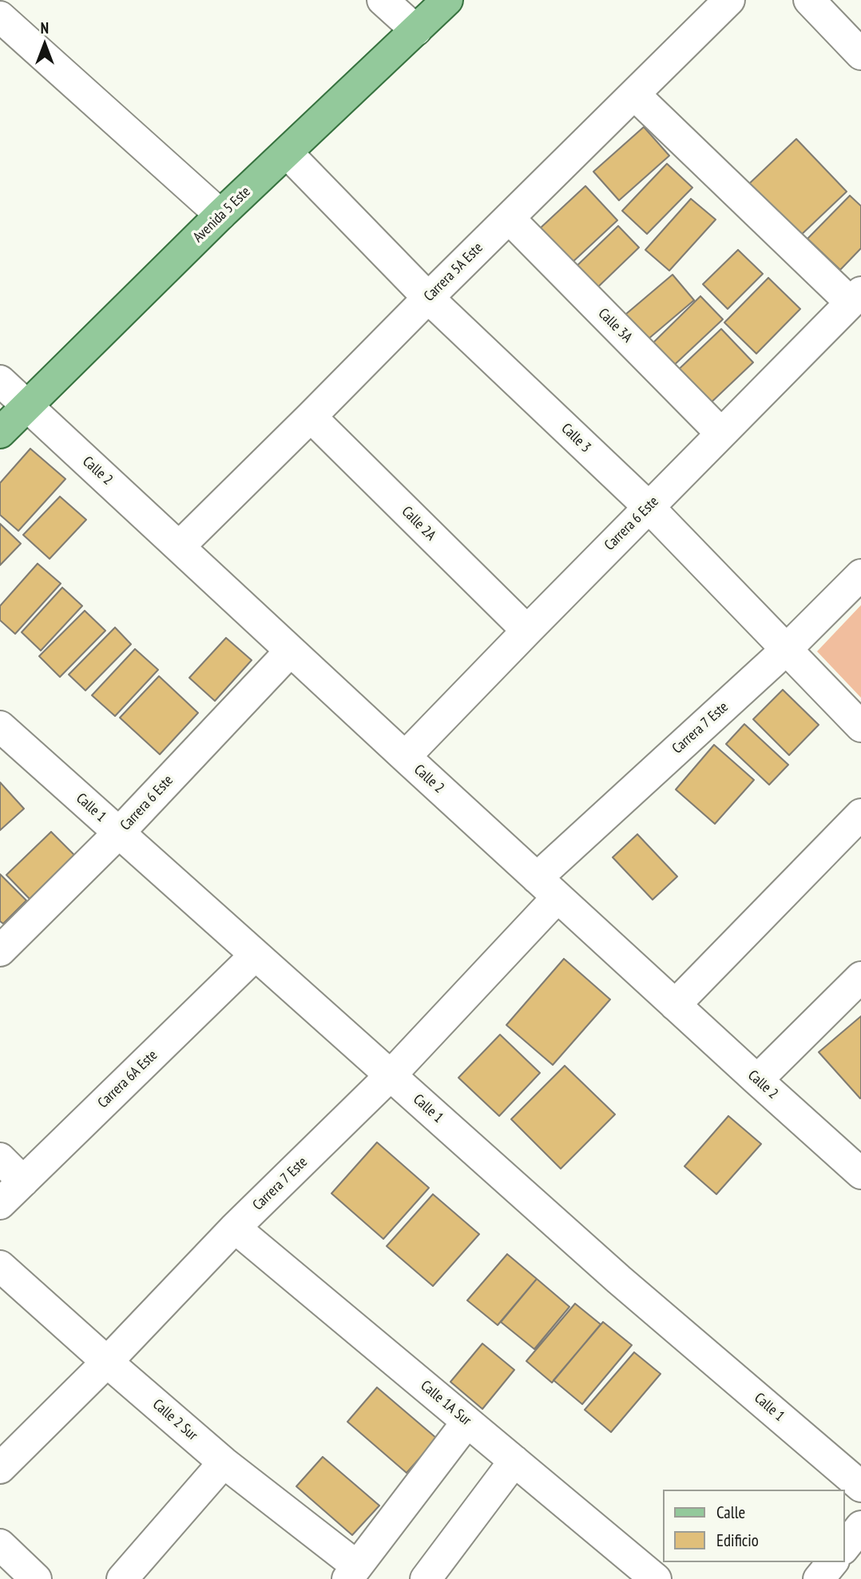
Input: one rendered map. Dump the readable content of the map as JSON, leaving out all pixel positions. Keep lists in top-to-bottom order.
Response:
{
  "streets": {
    "main road": ["Avenida 5 Este"],
    "street": [
      "Carrera 5A Este",
      "Calle 3A",
      "Calle 3",
      "Calle 2",
      "Calle 2A",
      "Carrera 6 Este",
      "Carrera 7 Este",
      "Calle 1",
      "Carrera 6A Este",
      "Calle 1A Sur",
      "Calle 2 Sur"
    ]
  },
  "crossings": [
    ["Avenida 5 Este", "Calle 3"],
    ["Avenida 5 Este", "Calle 2"],
    ["Carrera 5A Este", "Calle 3A"],
    ["Carrera 5A Este", "Calle 3"],
    ["Carrera 5A Este", "Calle 2"],
    ["Carrera 5A Este", "Calle 2A"],
    ["Calle 3A", "Carrera 6 Este"],
    ["Calle 3", "Carrera 6 Este"],
    ["Calle 3", "Carrera 7 Este"],
    ["Calle 2", "Carrera 6 Este"],
    ["Calle 2", "Carrera 7 Este"],
    ["Calle 2A", "Carrera 6 Este"],
    ["Carrera 6 Este", "Calle 1"],
    ["Carrera 7 Este", "Calle 1"],
    ["Carrera 7 Este", "Calle 1A Sur"],
    ["Carrera 7 Este", "Calle 2 Sur"],
    ["Calle 1", "Carrera 6A Este"]
  ],
  "legend": ["Calle", "Edificio"],
  "north": "top"
}
